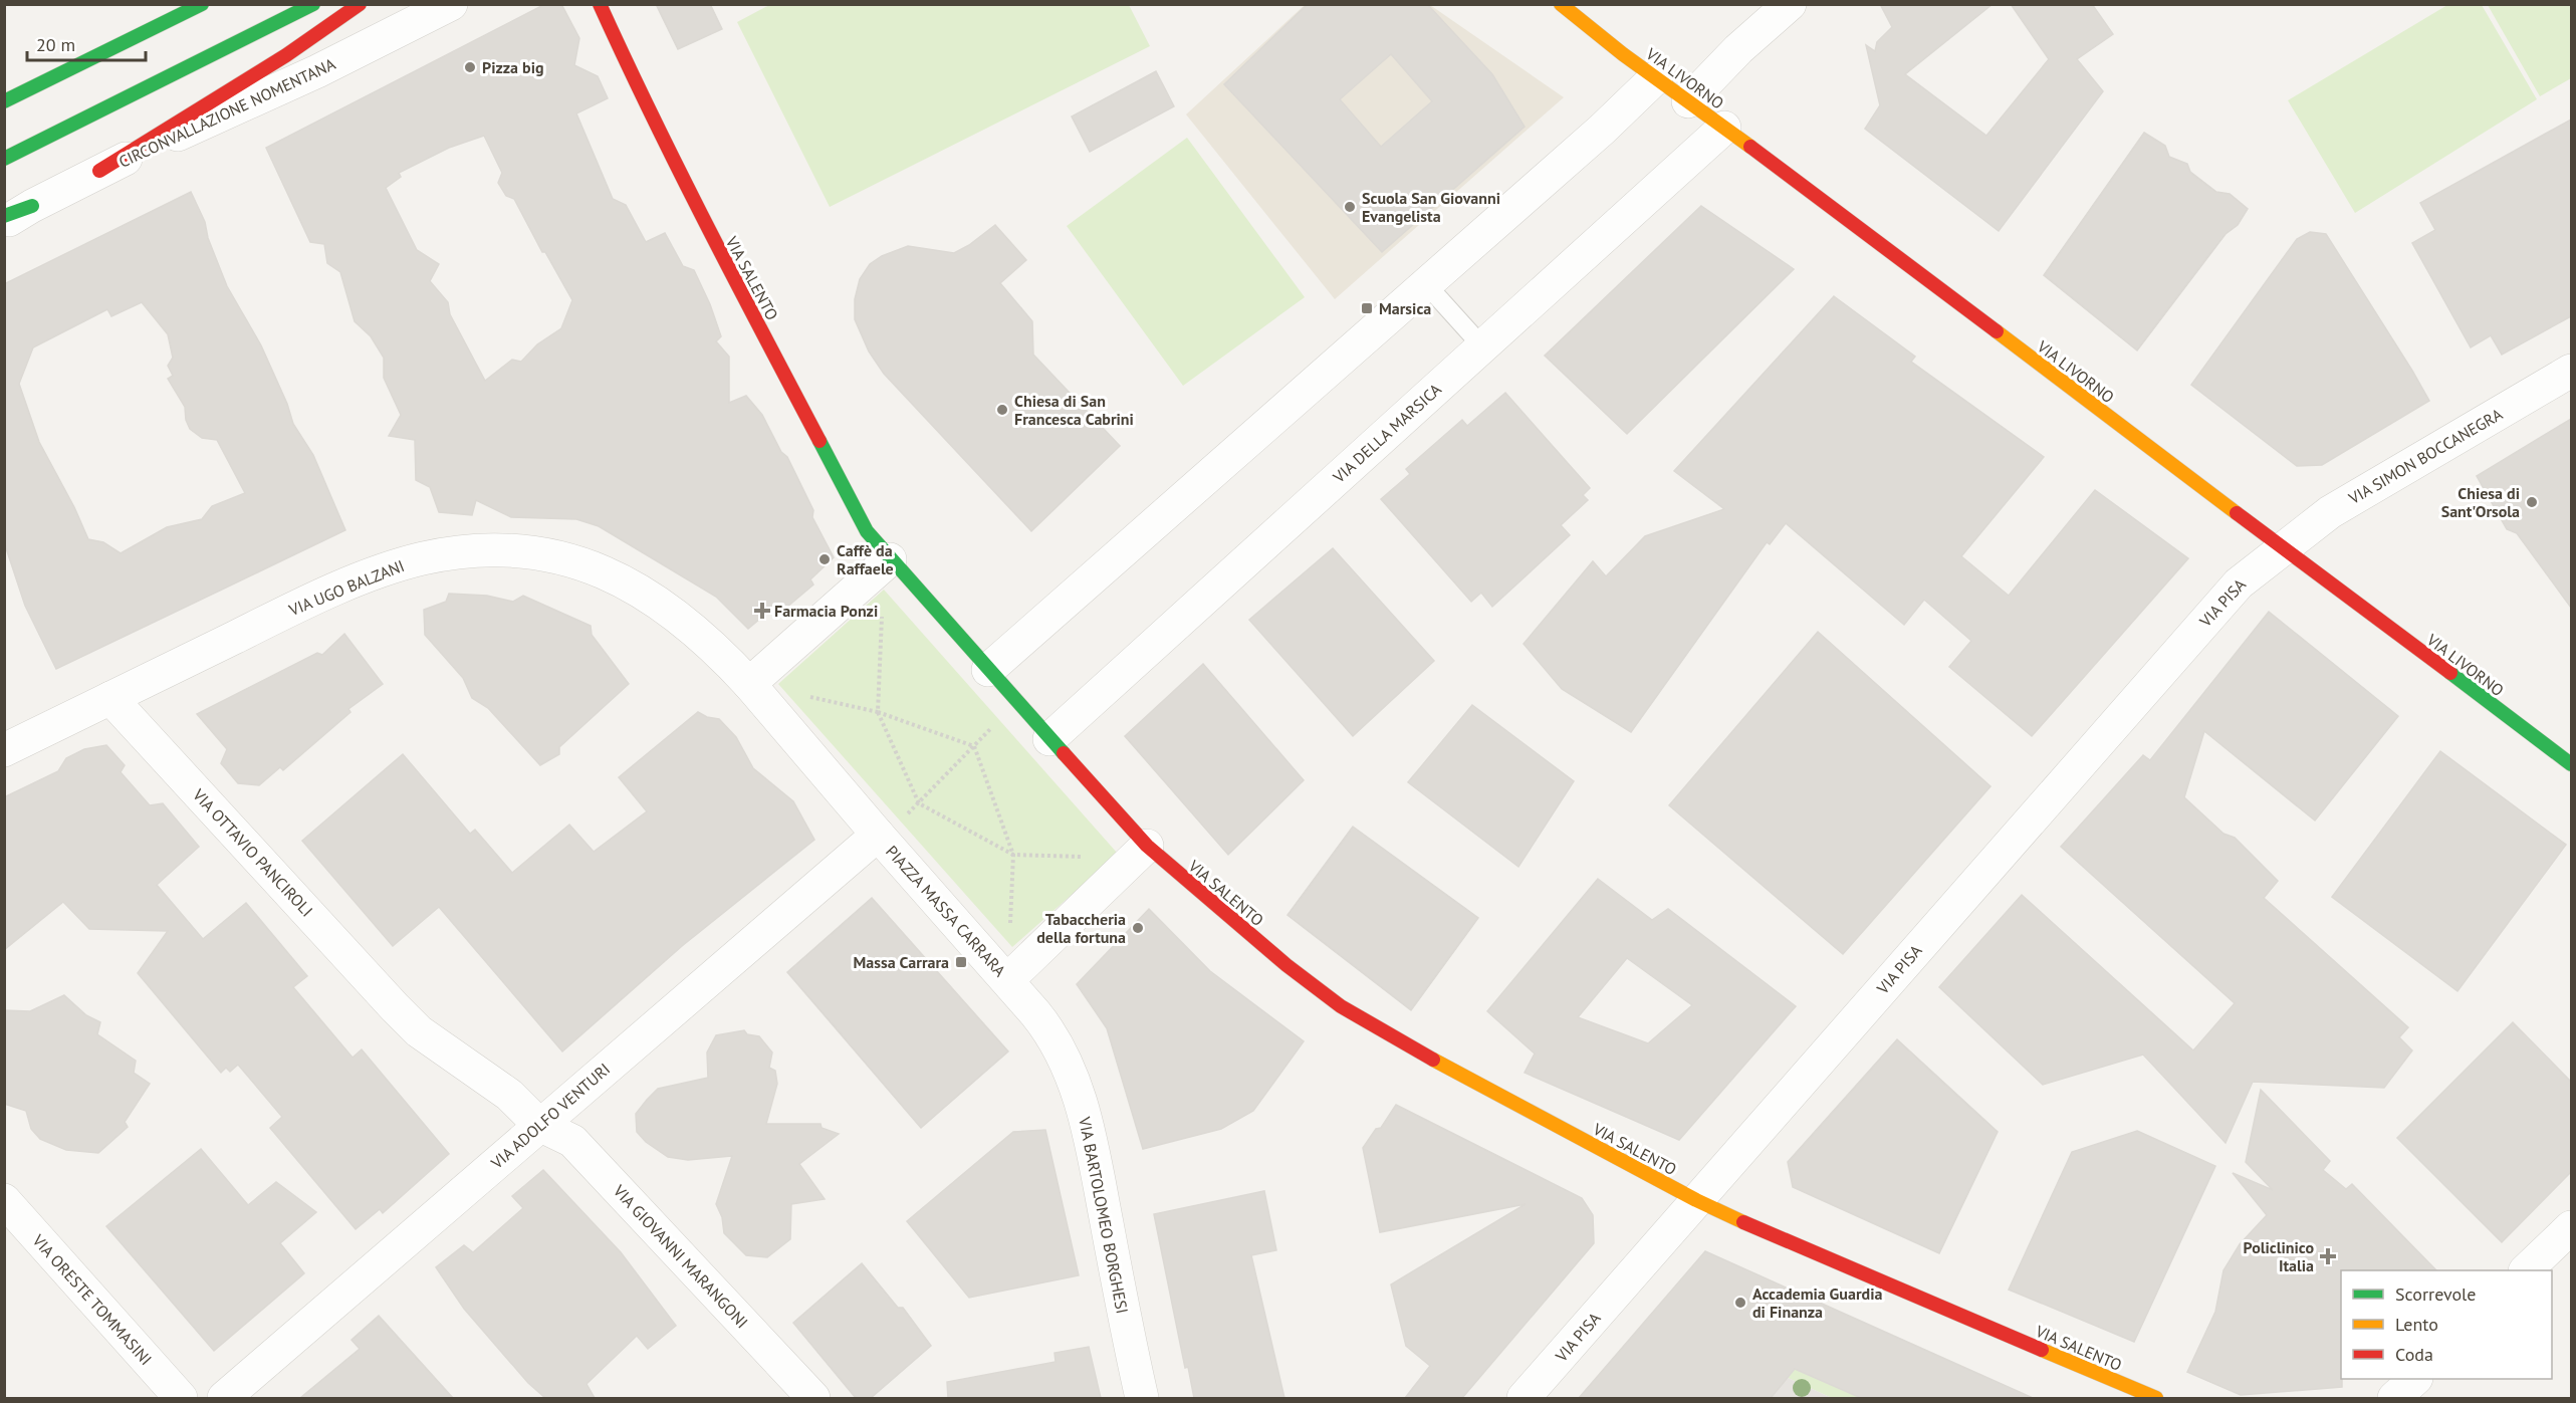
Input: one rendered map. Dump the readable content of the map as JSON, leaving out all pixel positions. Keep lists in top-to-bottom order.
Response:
{
  "streets": {
    "street": [
      "VIA LIVORNO",
      "CIRCONVALLAZIONE NOMENTANA",
      "VIA SALENTO",
      "VIA DELLA MARSICA",
      "VIA SIMON BOCCANEGRA",
      "VIA UGO BALZANI",
      "VIA PISA",
      "VIA OTTAVIO PANCIROLI",
      "PIAZZA MASSA CARRARA",
      "VIA ADOLFO VENTURI",
      "VIA BARTOLOMEO BORGHESI",
      "VIA GIOVANNI MARANGONI",
      "VIA ORESTE TOMMASINI"
    ]
  },
  "crossings": [
    ["VIA LIVORNO", "VIA DELLA MARSICA"],
    ["VIA LIVORNO", "VIA SIMON BOCCANEGRA"],
    ["VIA LIVORNO", "VIA PISA"],
    ["VIA SALENTO", "VIA PISA"],
    ["VIA SALENTO", "PIAZZA MASSA CARRARA"],
    ["VIA SIMON BOCCANEGRA", "VIA PISA"],
    ["VIA UGO BALZANI", "VIA OTTAVIO PANCIROLI"],
    ["VIA UGO BALZANI", "PIAZZA MASSA CARRARA"],
    ["VIA OTTAVIO PANCIROLI", "VIA ADOLFO VENTURI"],
    ["VIA OTTAVIO PANCIROLI", "VIA GIOVANNI MARANGONI"],
    ["PIAZZA MASSA CARRARA", "VIA ADOLFO VENTURI"],
    ["PIAZZA MASSA CARRARA", "VIA BARTOLOMEO BORGHESI"],
    ["VIA ADOLFO VENTURI", "VIA GIOVANNI MARANGONI"]
  ],
  "places": {
    "other": [
      "Pizza big",
      "Scuola San Giovanni Evangelista",
      "Chiesa di San Francesca Cabrini",
      "Chiesa di Sant'Orsola",
      "Caffè da Raffaele",
      "Tabaccheria della fortuna",
      "Accademia Guardia di Finanza"
    ],
    "transit": ["Marsica", "Massa Carrara"],
    "health": ["Farmacia Ponzi", "Policlinico Italia"]
  },
  "legend": ["Scorrevole", "Lento", "Coda"],
  "scale_bar": "20 m"
}
